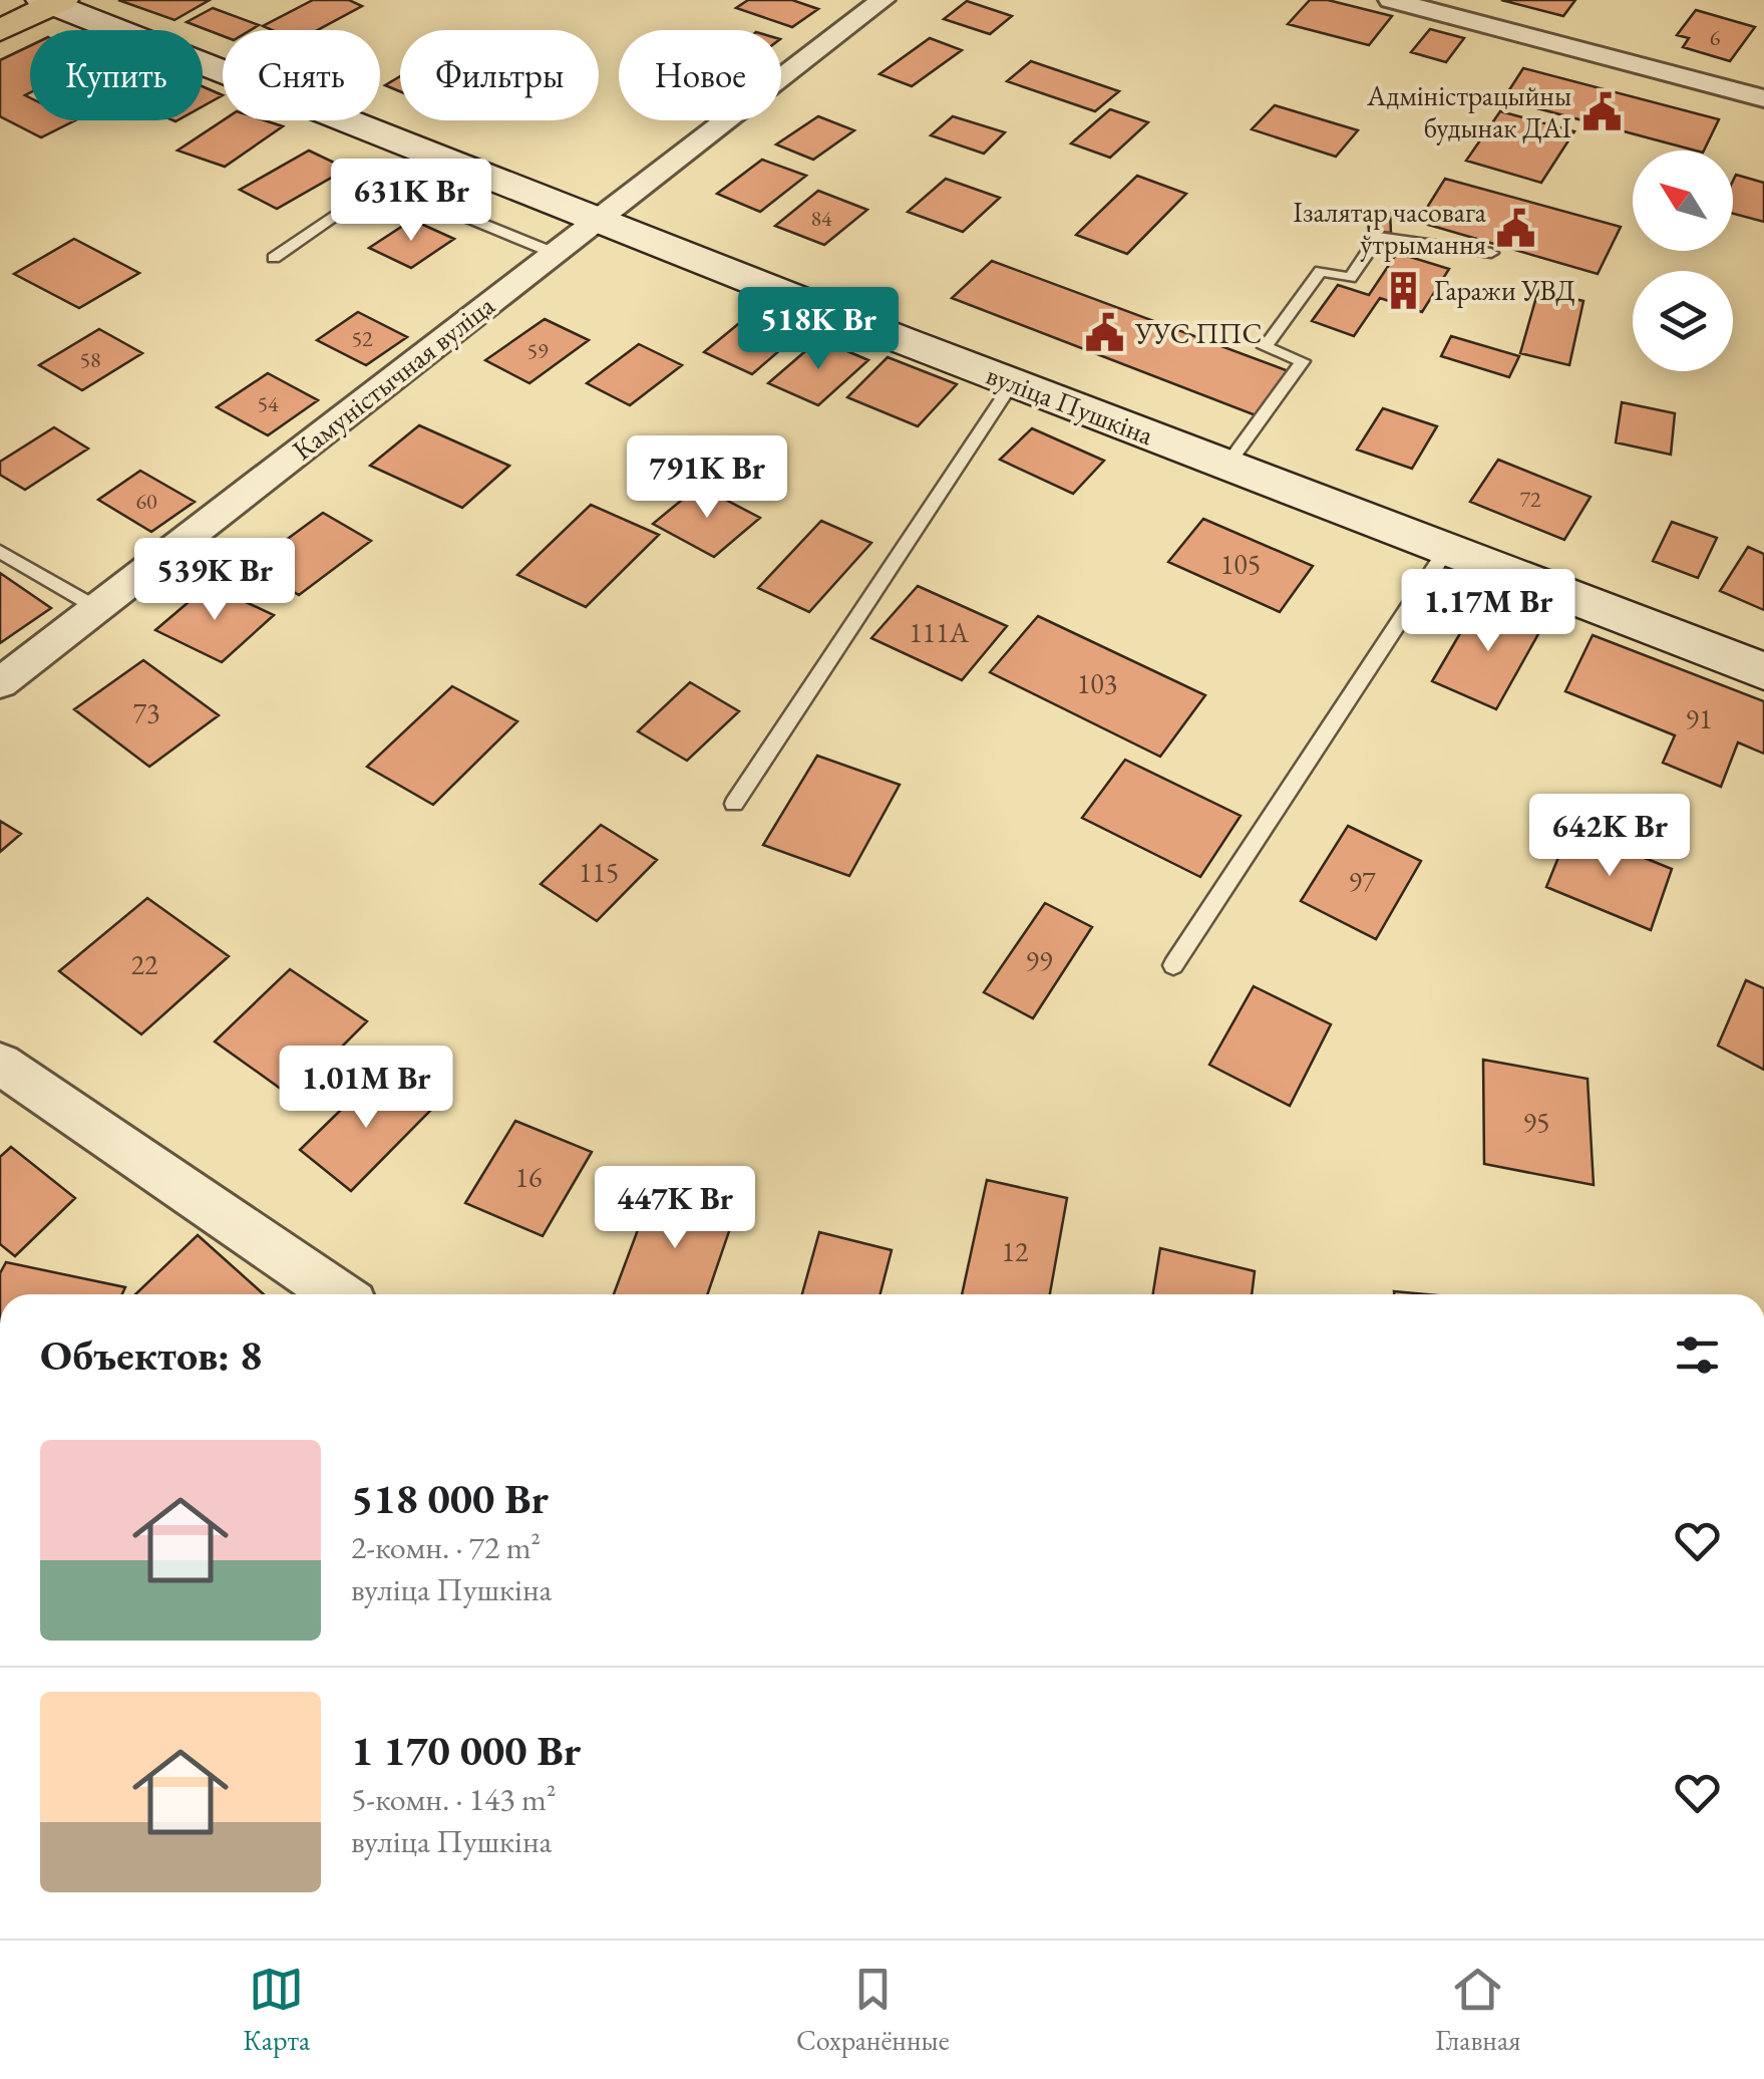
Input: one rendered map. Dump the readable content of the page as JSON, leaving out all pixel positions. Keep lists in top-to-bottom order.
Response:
{
  "streets": {
    "main road": ["вуліца Пушкіна"],
    "street": ["Камуністычная вуліца"]
  },
  "crossings": [
    ["Камуністычная вуліца", "вуліца Пушкіна"]
  ],
  "places": {
    "public building": ["Адміністрацыйны будынак ДАІ", "Ізалятар часовага ўтрымання", "УУС ППС"],
    "building": ["Гаражи УВД"]
  },
  "house_numbers": [
    "6",
    "84",
    "52",
    "59",
    "58",
    "54",
    "72",
    "60",
    "105",
    "111А",
    "103",
    "73",
    "91",
    "115",
    "97",
    "99",
    "22",
    "95",
    "16",
    "12"
  ],
  "north": "top left",
  "page": {
    "chip": [
      "Купить",
      "Снять",
      "Фильтры",
      "Новое"
    ],
    "price": [
      "631K Br",
      "518K Br",
      "791K Br",
      "539K Br",
      "1.17M Br",
      "642K Br",
      "1.01M Br",
      "447K Br"
    ],
    "heading": "Объектов: 8",
    "list": [
      {
        "name": "518 000 Br",
        "note": "2-комн. · 72 m² · вуліца Пушкіна"
      },
      {
        "name": "1 170 000 Br",
        "note": "5-комн. · 143 m² · вуліца Пушкіна"
      }
    ],
    "tabs": ["Карта", "Сохранённые", "Главная"]
  }
}
